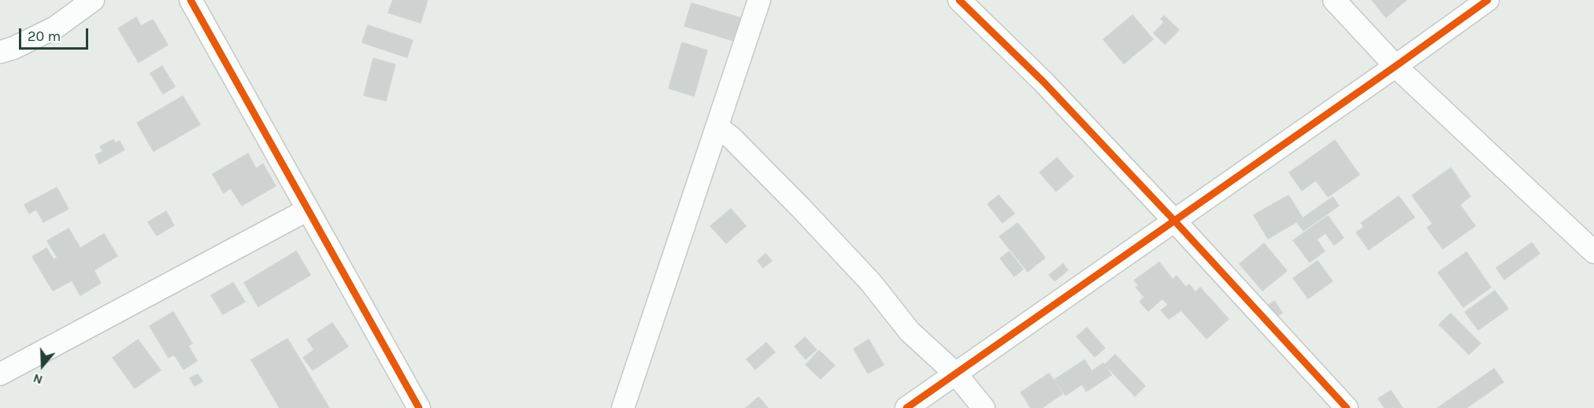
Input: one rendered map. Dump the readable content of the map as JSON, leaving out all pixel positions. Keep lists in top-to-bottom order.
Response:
{
  "scale_bar": "20 m",
  "north": "bottom"
}
